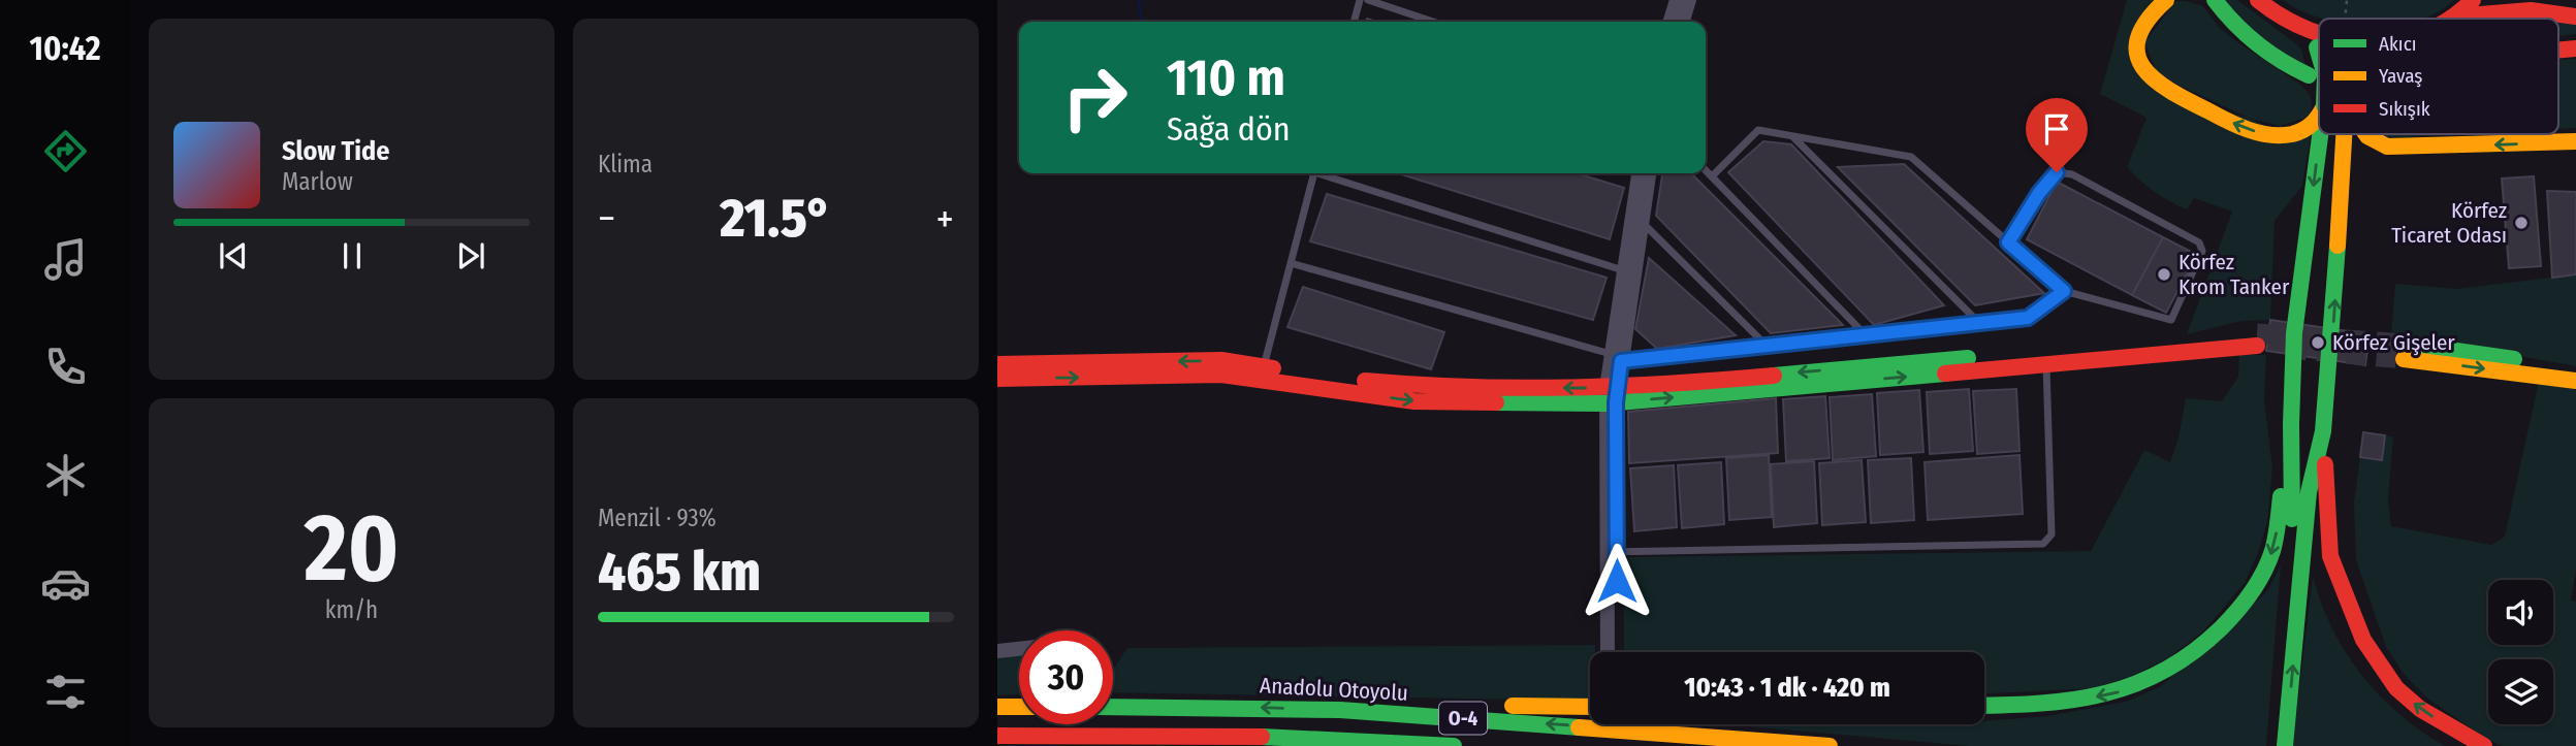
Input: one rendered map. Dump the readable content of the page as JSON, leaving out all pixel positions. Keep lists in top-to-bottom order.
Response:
{
  "streets": {
    "main road": ["Anadolu Otoyolu", "O-4"]
  },
  "places": ["Körfez Ticaret Odası", "Körfez Krom Tanker", "Körfez Gişeler"],
  "legend": ["Akıcı", "Yavaş", "Sıkışık"],
  "page": {
    "tabs": "10:42",
    "tile": [
      "Klima",
      ["20", "km/h"],
      ["Menzil · 93%", "465 km"]
    ],
    "turn": ["110 m", "Sağa dön"],
    "song": ["Slow Tide", "Marlow"],
    "heat": ["−", "21.5°", "+"],
    "limit": "30",
    "trip": "10:43 · 1 dk · 420 m"
  }
}
